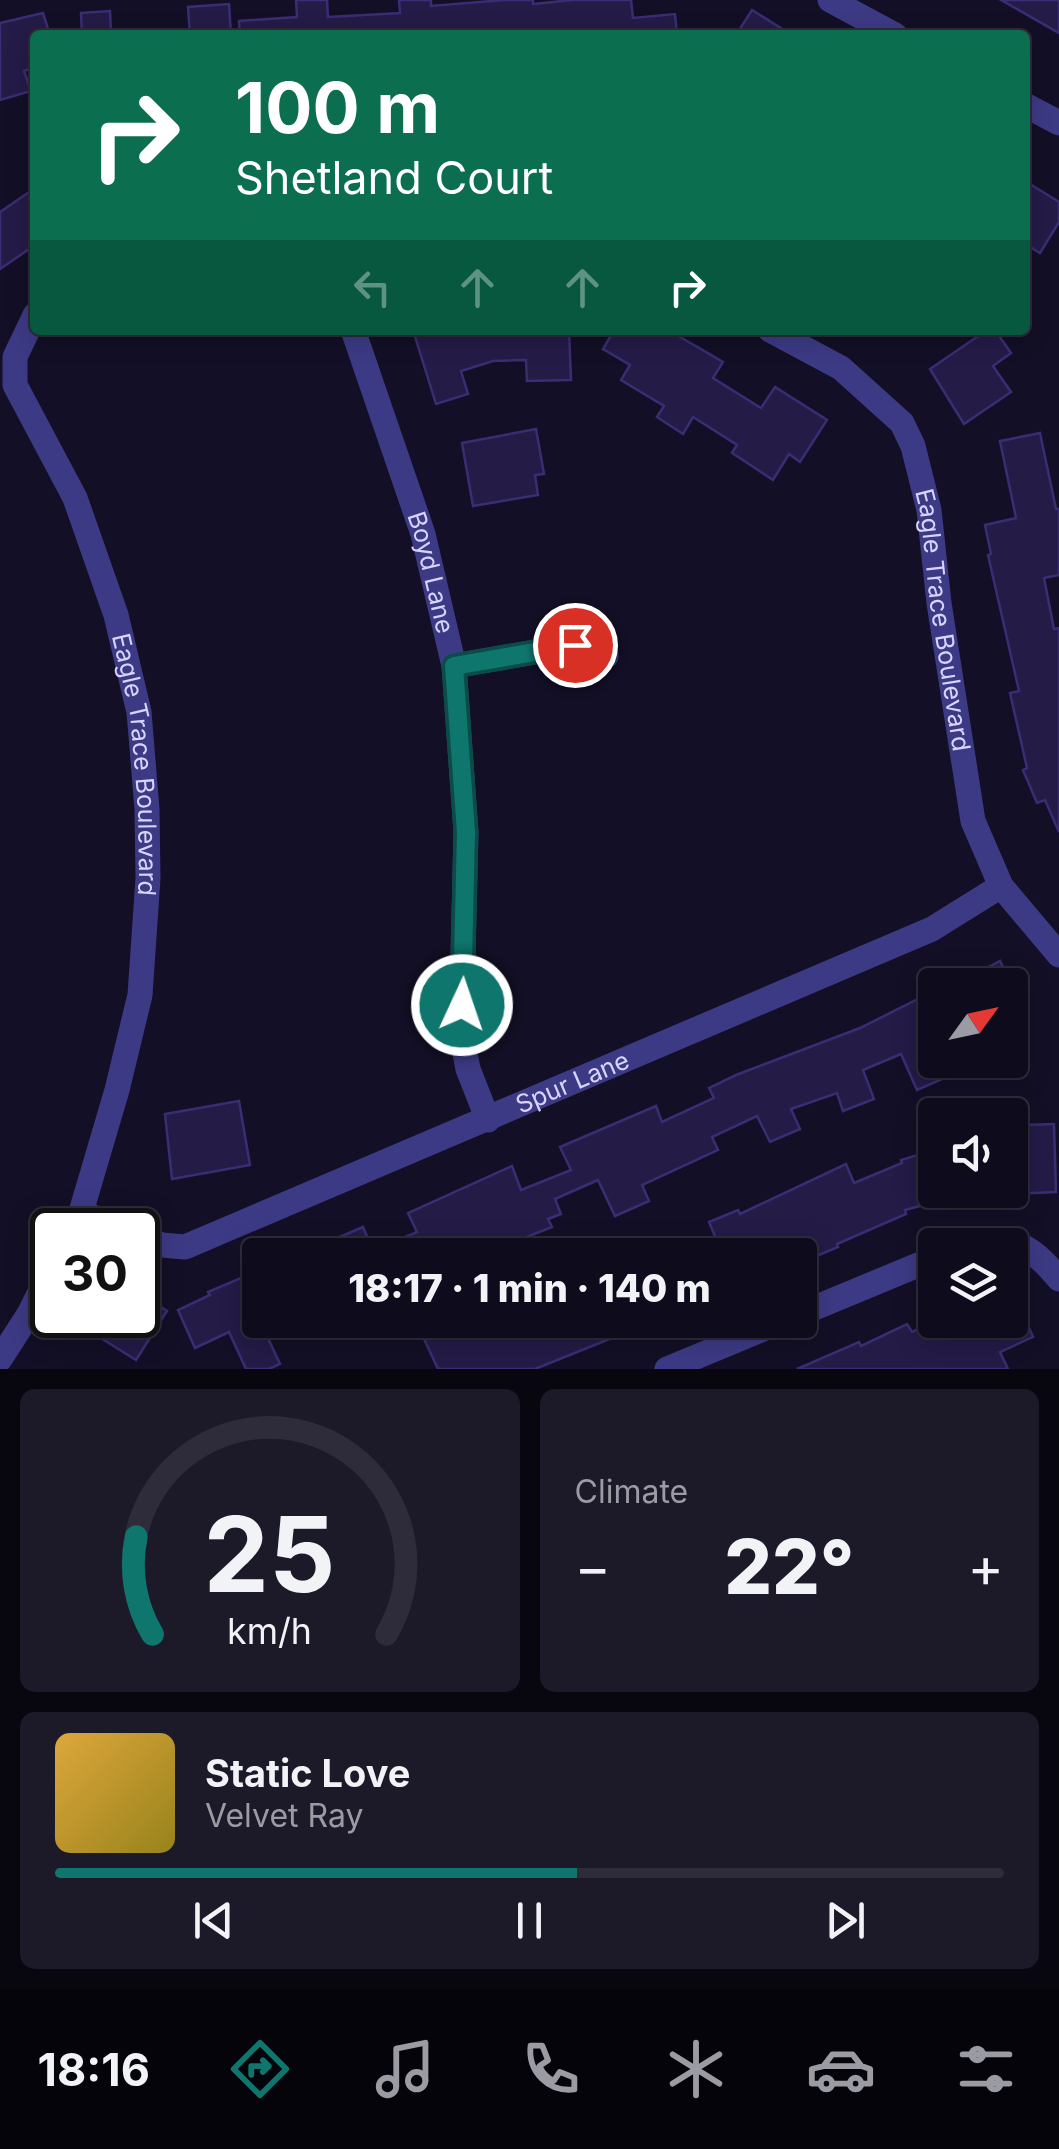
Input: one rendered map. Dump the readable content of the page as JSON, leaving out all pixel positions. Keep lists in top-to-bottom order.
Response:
{
  "streets": {
    "street": ["Boyd Lane", "Eagle Trace Boulevard", "Spur Lane"]
  },
  "crossings": [
    ["Boyd Lane", "Spur Lane"],
    ["Eagle Trace Boulevard", "Spur Lane"]
  ],
  "north": "top right",
  "page": {
    "turn": ["100 m", "Shetland Court"],
    "limit": "30",
    "trip": "18:17 · 1 min · 140 m",
    "tile": "Climate",
    "heat": ["−", "22°", "+"],
    "song": ["Static Love", "Velvet Ray"],
    "tabs": "18:16",
    "gauge": ["25", "km/h"]
  }
}
